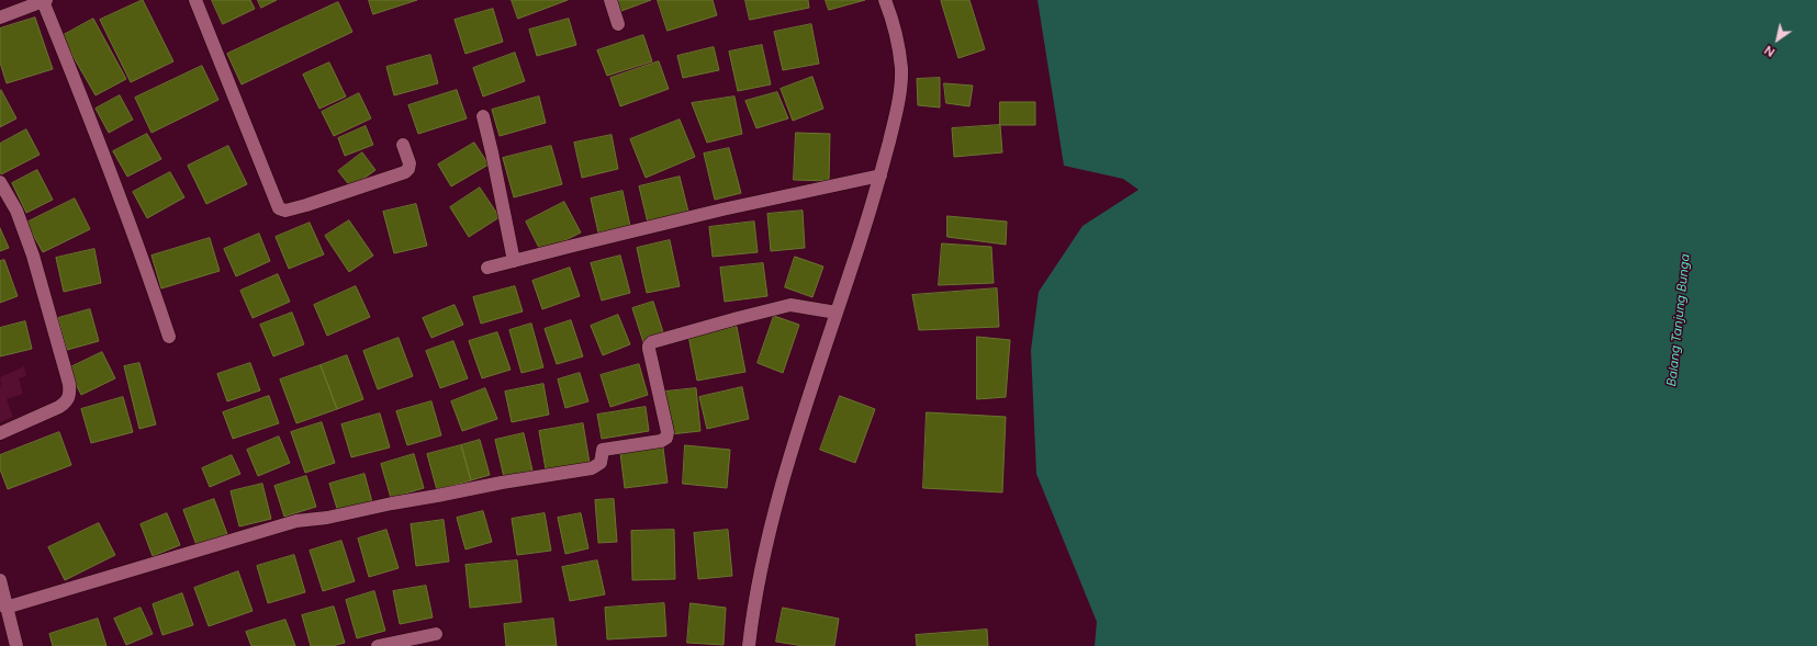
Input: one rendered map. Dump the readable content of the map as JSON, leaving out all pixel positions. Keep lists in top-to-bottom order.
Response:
{
  "water": ["Balang Tanjung Bunga"],
  "north": "bottom left"
}
